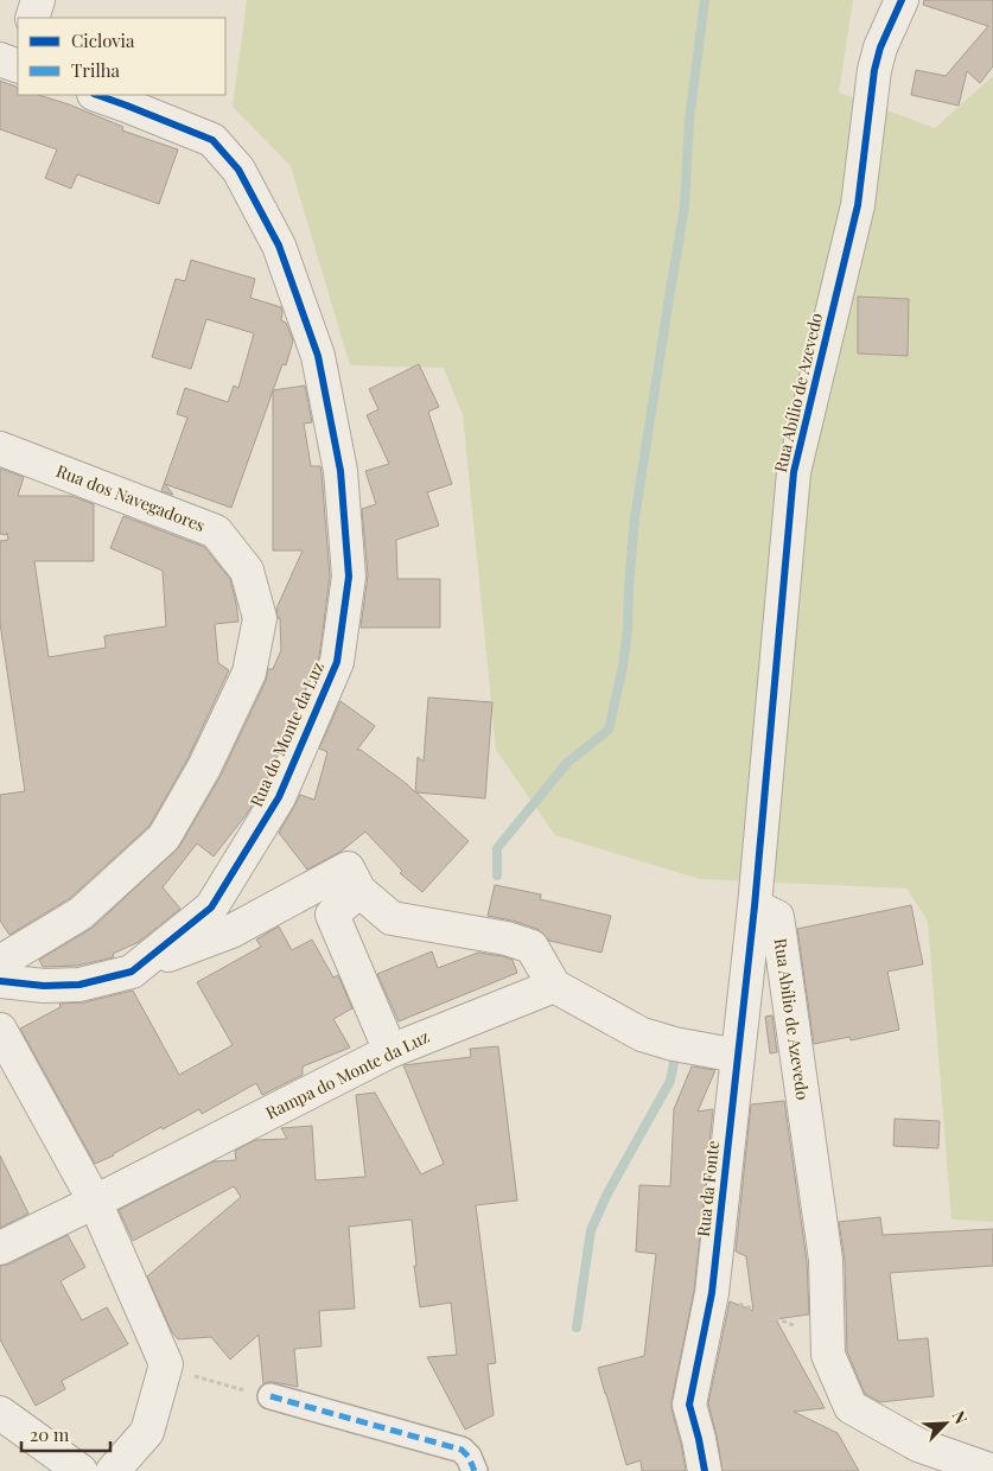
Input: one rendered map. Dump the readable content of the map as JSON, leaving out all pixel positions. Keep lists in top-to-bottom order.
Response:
{
  "streets": {
    "street": [
      "Rua Abílio de Azevedo",
      "Rua dos Navegadores",
      "Rua do Monte da Luz",
      "Rampa do Monte da Luz",
      "Rua da Fonte"
    ]
  },
  "crossings": [
    ["Rua Abílio de Azevedo", "Rua da Fonte"]
  ],
  "legend": ["Ciclovia", "Trilha"],
  "scale_bar": "20 m",
  "north": "top right"
}
